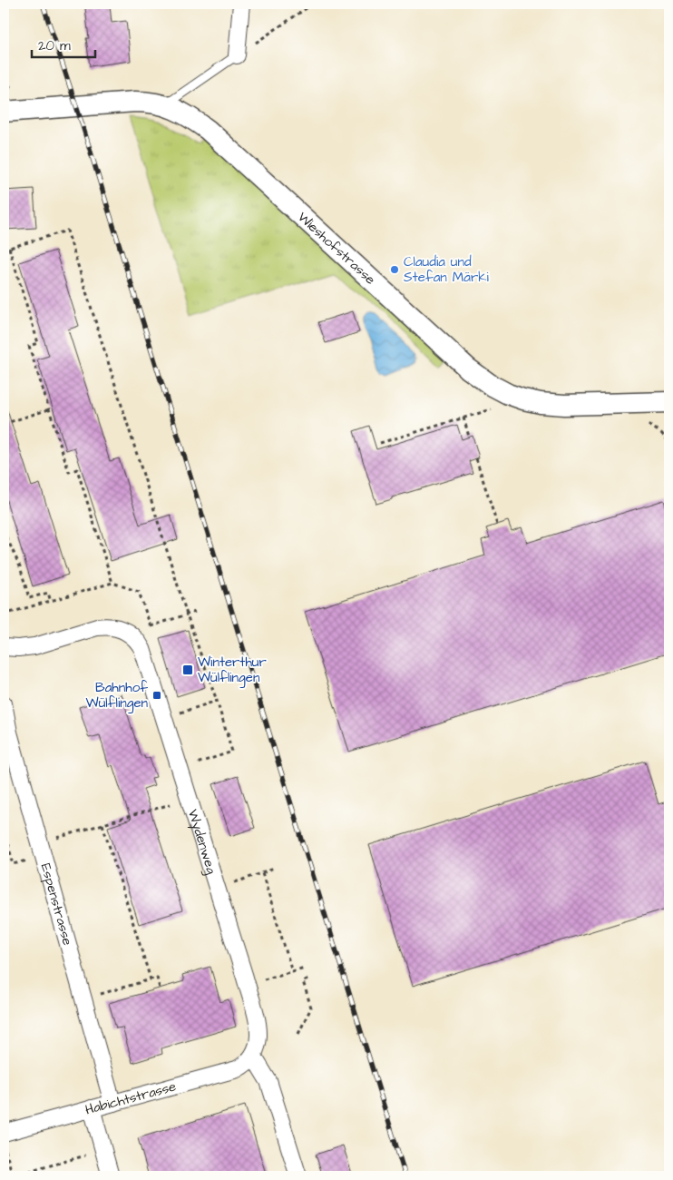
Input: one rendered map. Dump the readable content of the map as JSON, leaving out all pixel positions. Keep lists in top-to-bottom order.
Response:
{
  "streets": {
    "street": [
      "Wieshofstrasse",
      "Wydenweg",
      "Espenstrasse",
      "Habichtstrasse"
    ]
  },
  "crossings": [
    ["Wydenweg", "Habichtstrasse"],
    ["Espenstrasse", "Habichtstrasse"]
  ],
  "places": {
    "other": ["Claudia und Stefan Märki"],
    "transit": ["Winterthur Wülflingen", "Bahnhof Wülflingen"]
  },
  "scale_bar": "20 m"
}
